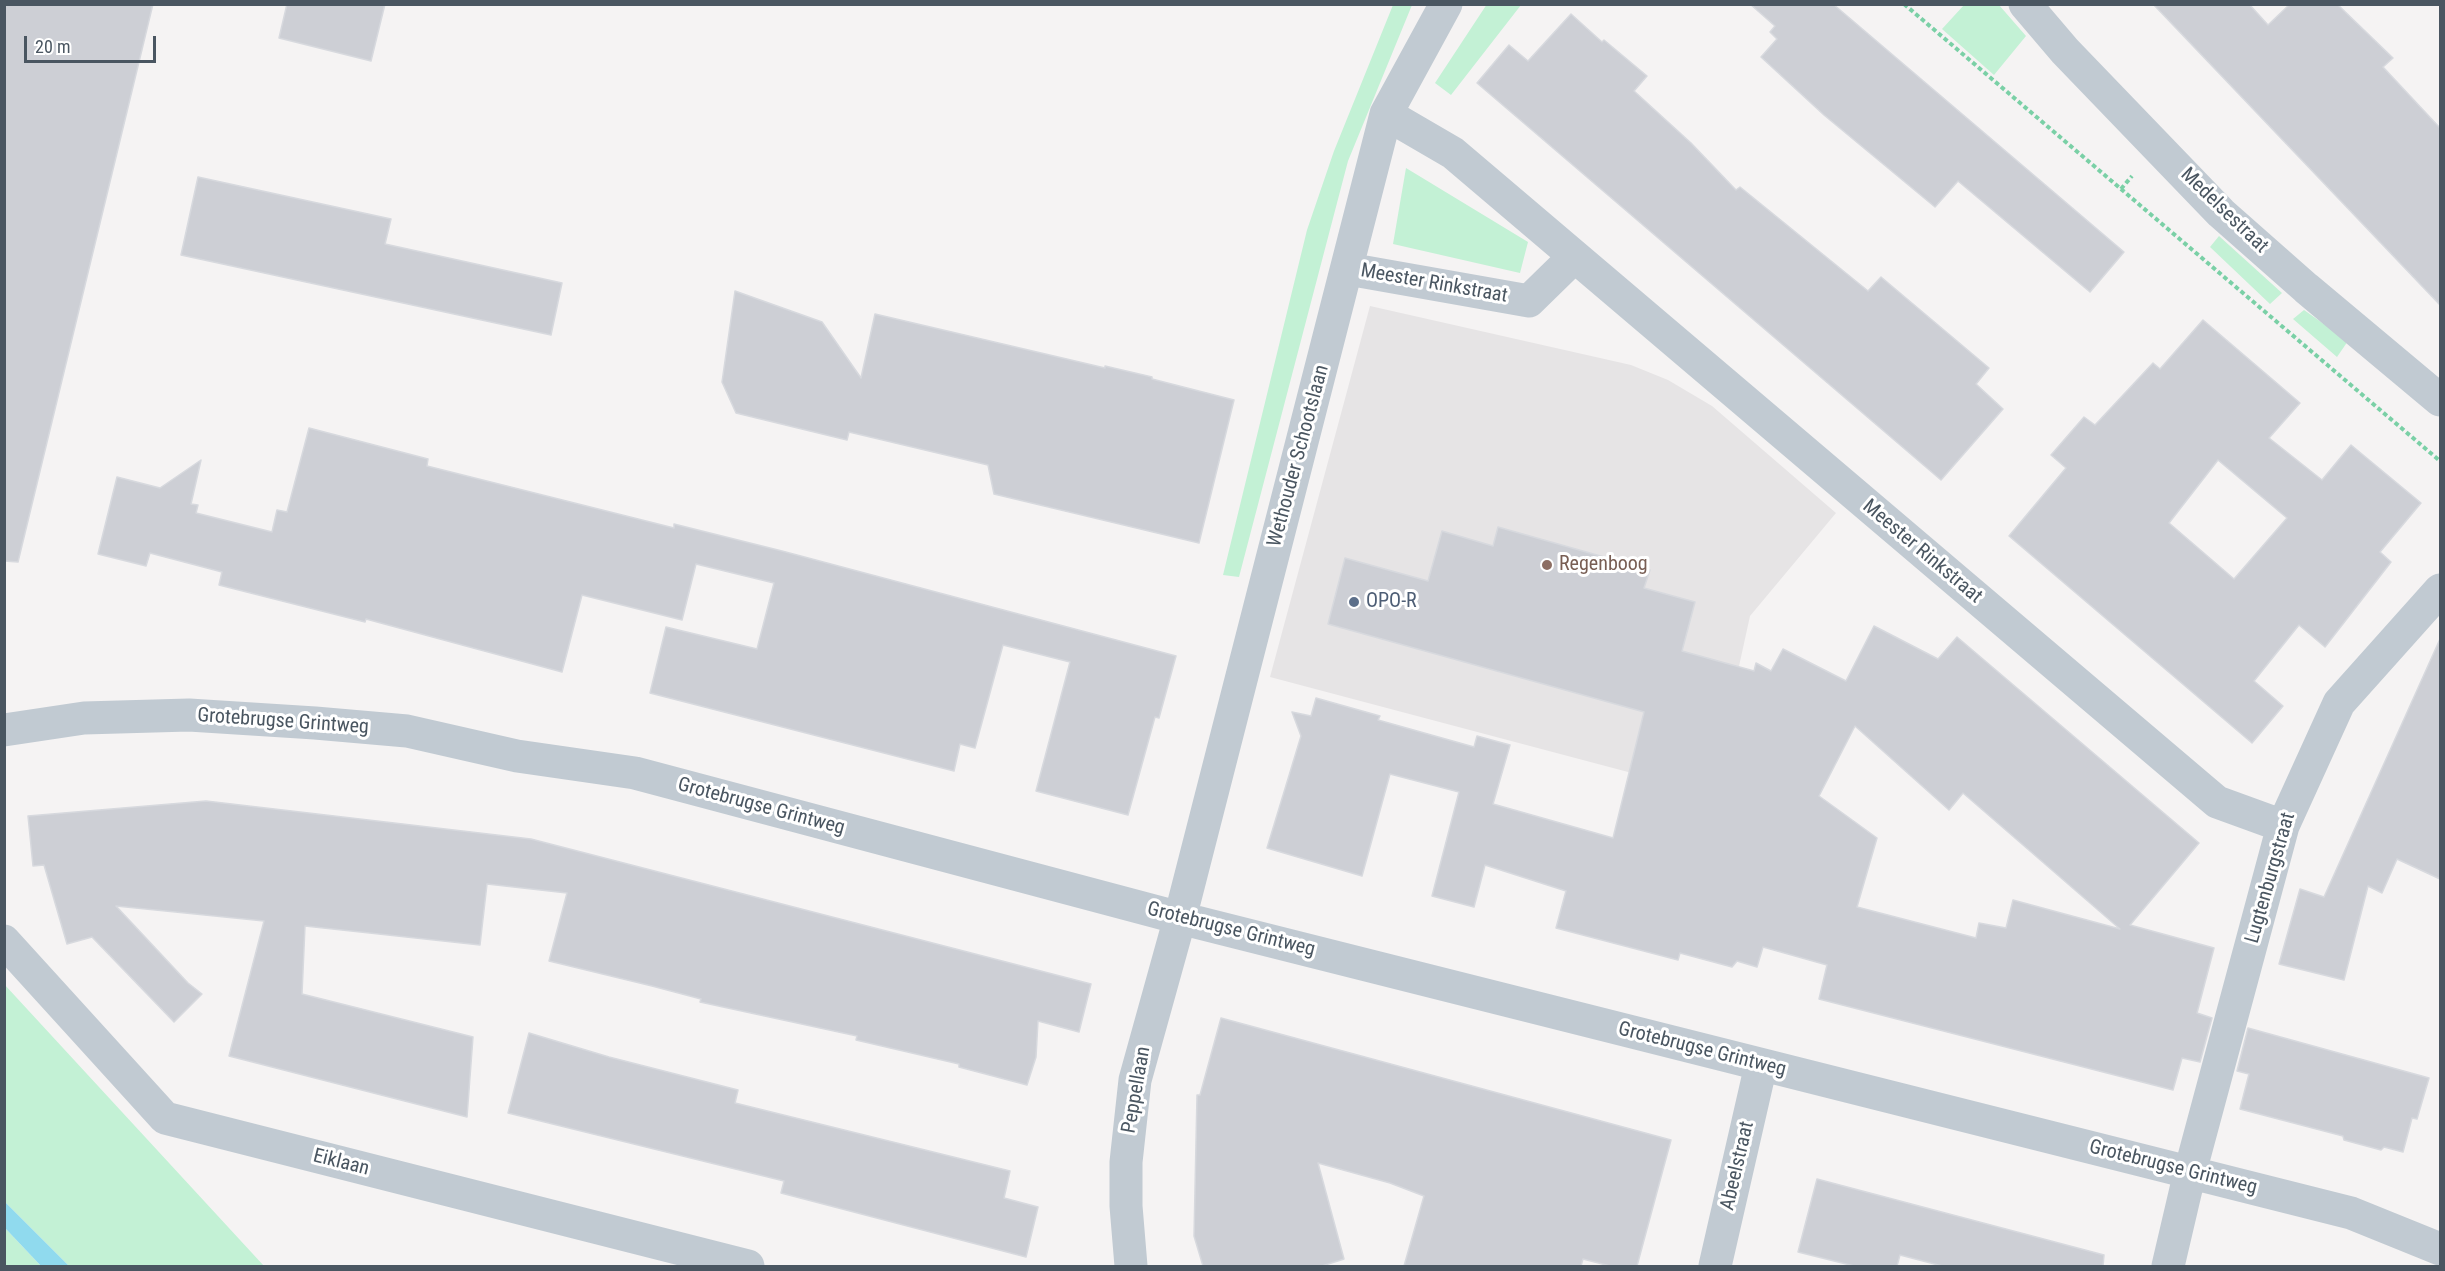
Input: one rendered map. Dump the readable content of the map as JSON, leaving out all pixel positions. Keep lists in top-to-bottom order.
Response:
{
  "streets": {
    "street": [
      "Medelsestraat",
      "Meester Rinkstraat",
      "Wethouder Schootslaan",
      "Grotebrugse Grintweg",
      "Lugtenburgstraat",
      "Peppellaan",
      "Eiklaan",
      "Abeelstraat"
    ]
  },
  "crossings": [
    ["Meester Rinkstraat", "Wethouder Schootslaan"],
    ["Meester Rinkstraat", "Lugtenburgstraat"],
    ["Wethouder Schootslaan", "Grotebrugse Grintweg"],
    ["Wethouder Schootslaan", "Peppellaan"],
    ["Grotebrugse Grintweg", "Lugtenburgstraat"],
    ["Grotebrugse Grintweg", "Peppellaan"],
    ["Grotebrugse Grintweg", "Abeelstraat"]
  ],
  "places": ["Regenboog", "OPO-R"],
  "scale_bar": "20 m"
}
